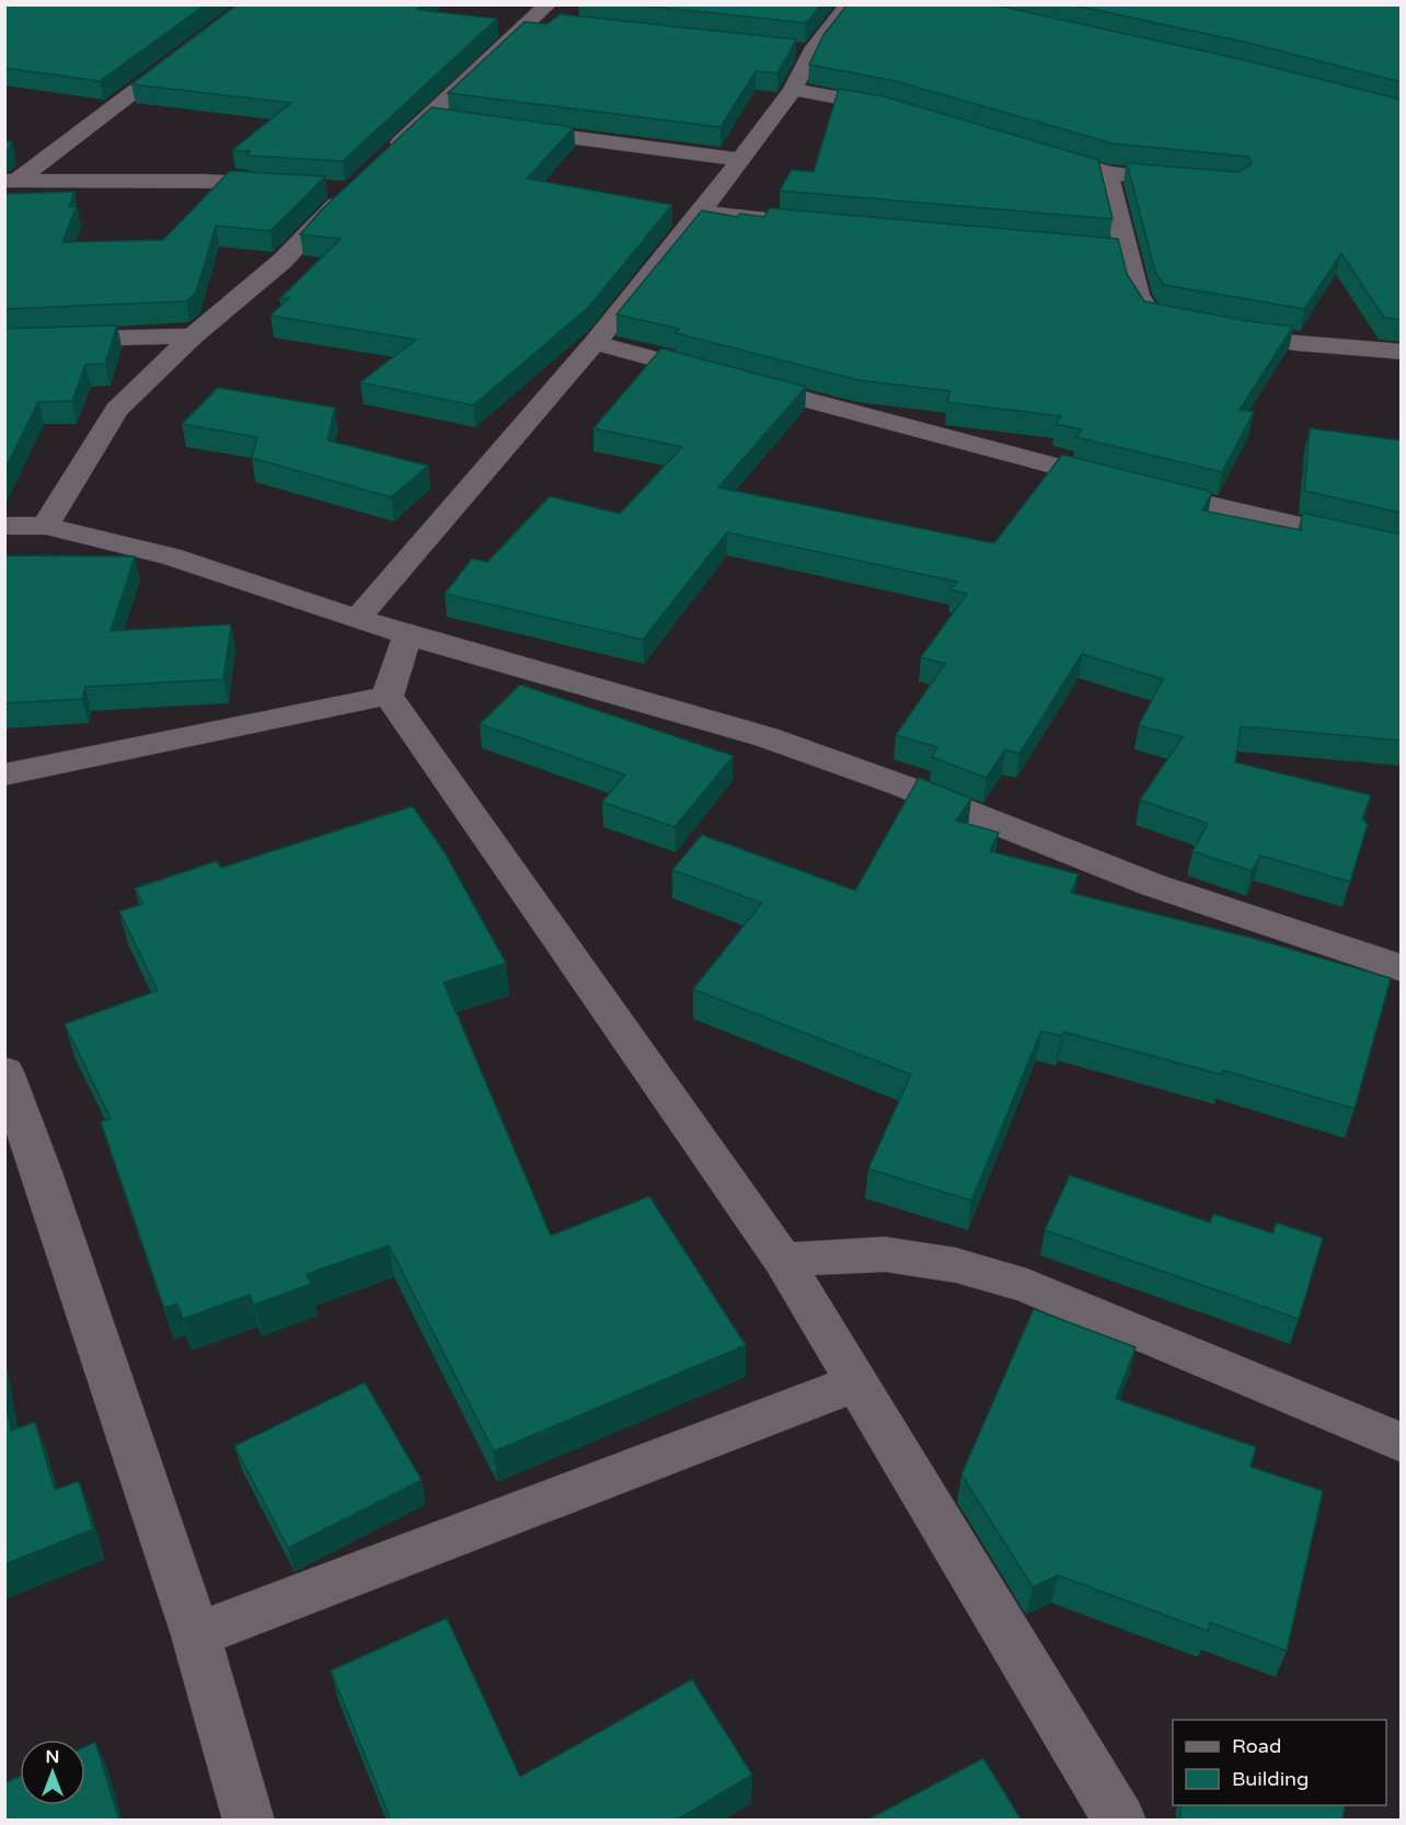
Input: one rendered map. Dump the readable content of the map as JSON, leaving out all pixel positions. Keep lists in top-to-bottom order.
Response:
{
  "legend": ["Road", "Building"],
  "north": "top"
}
